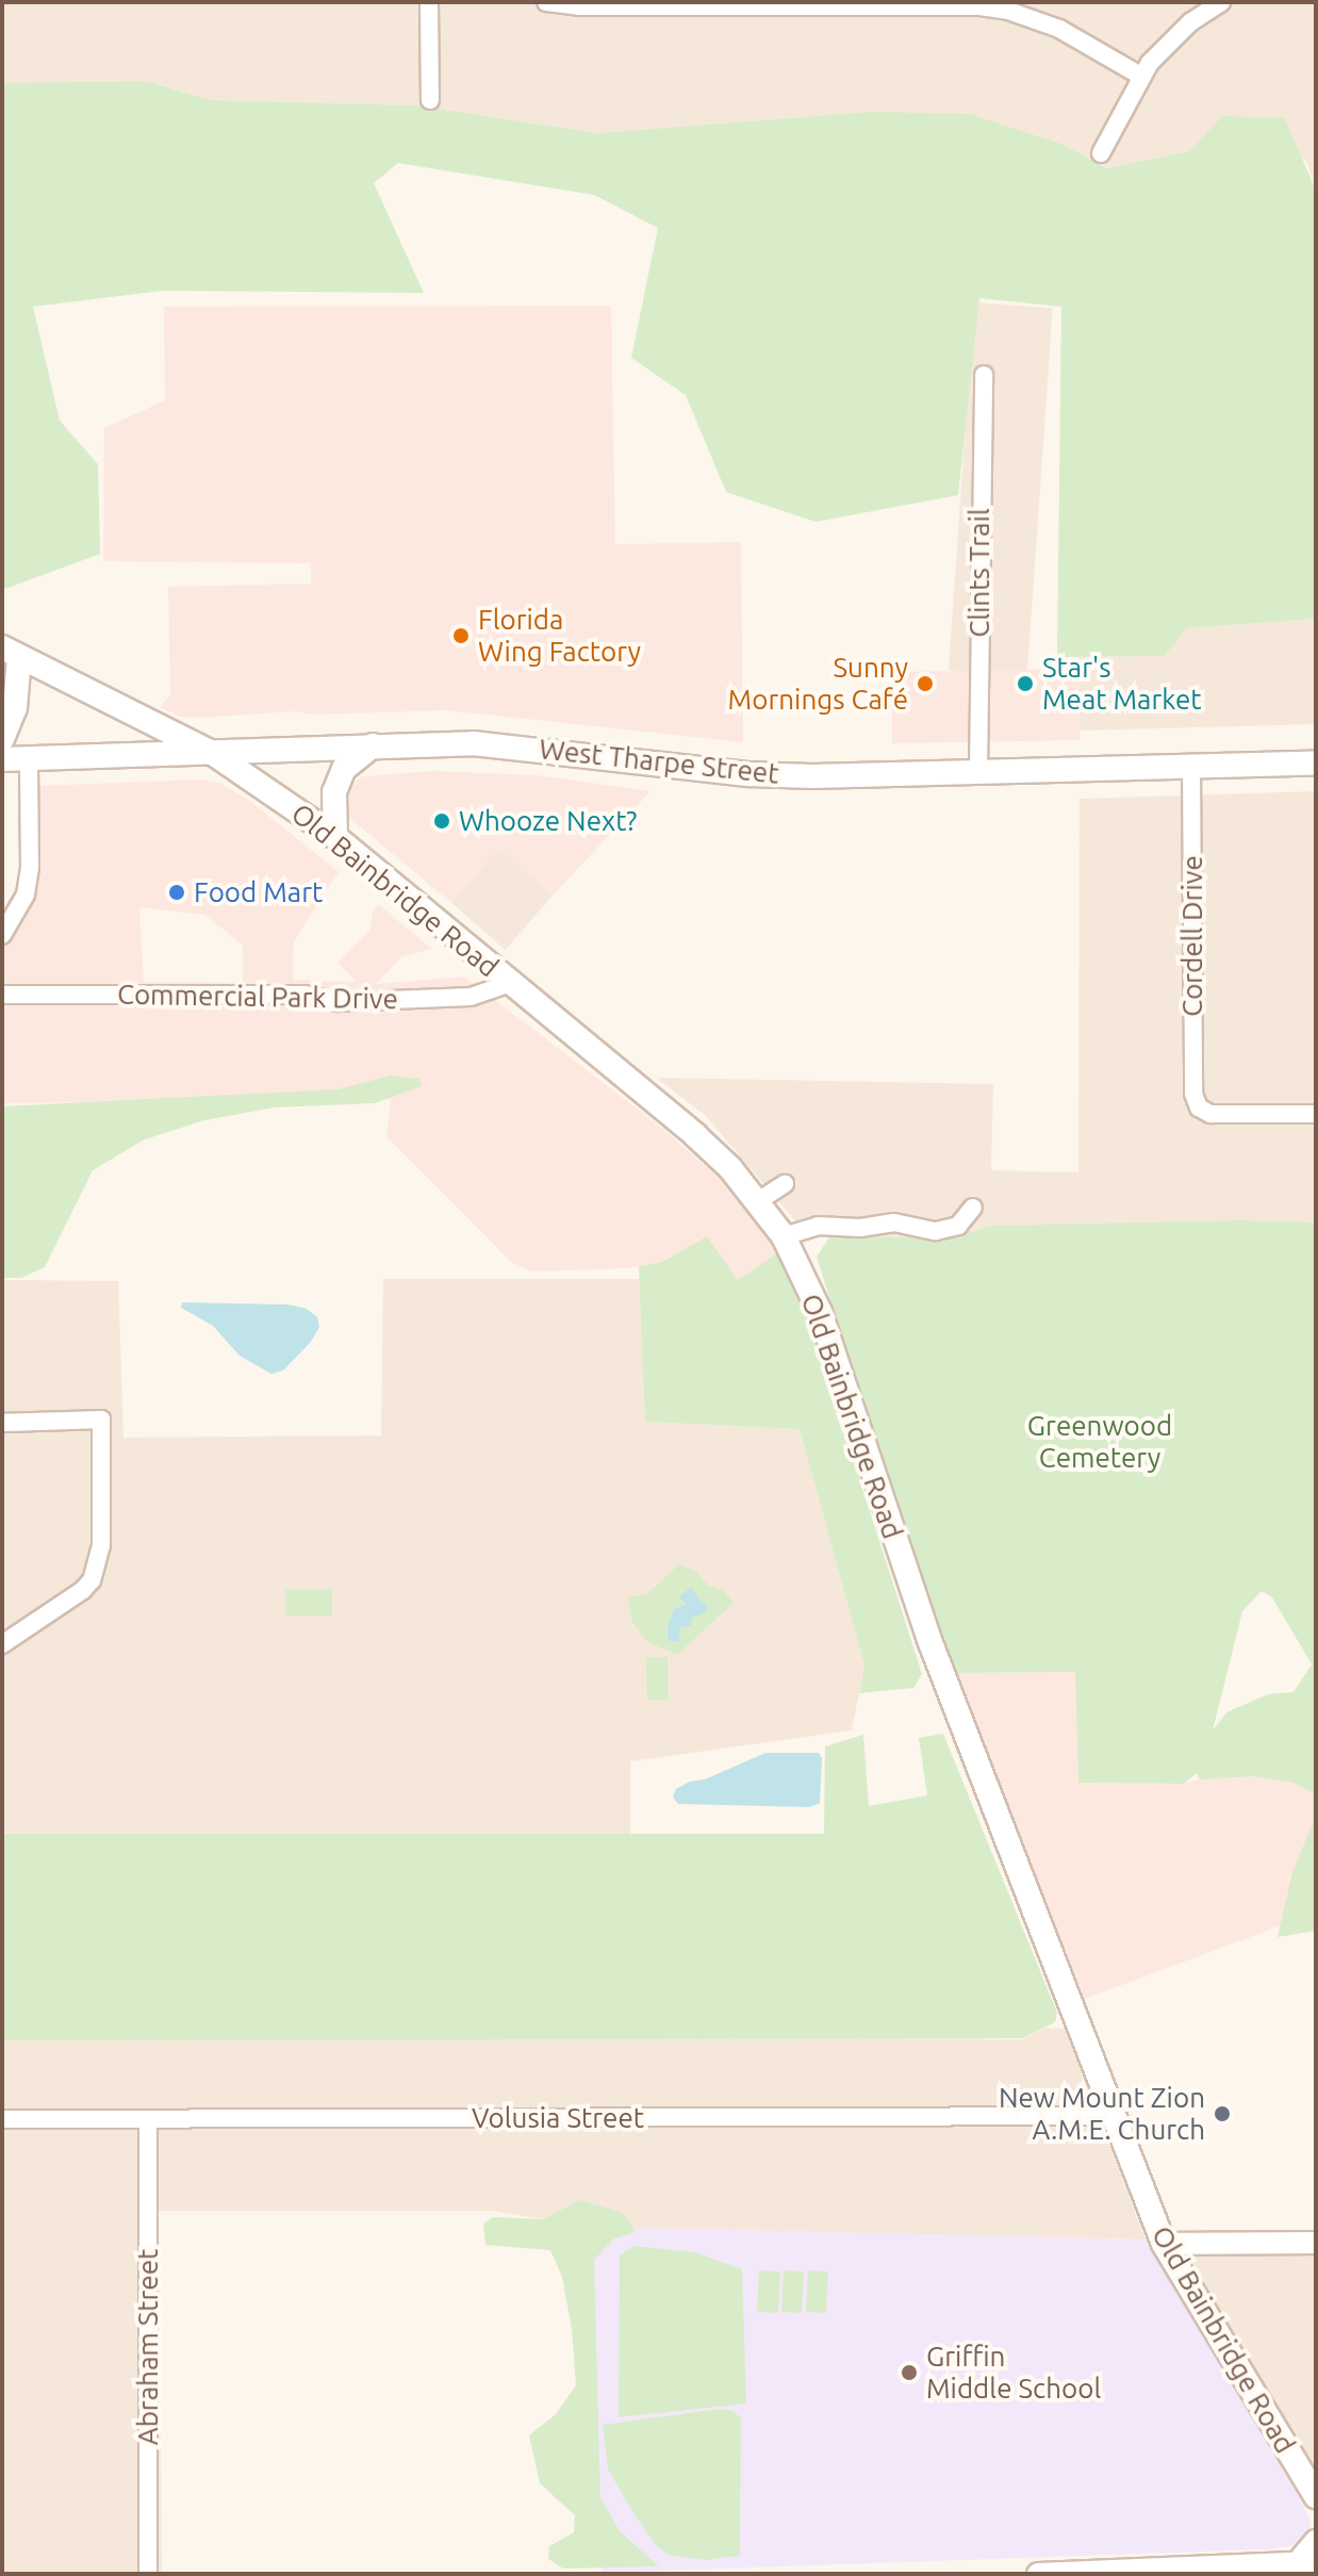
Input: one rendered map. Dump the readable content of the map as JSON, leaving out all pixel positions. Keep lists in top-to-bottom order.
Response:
{
  "streets": {
    "main road": ["West Tharpe Street", "Old Bainbridge Road"],
    "street": [
      "Clints Trail",
      "Cordell Drive",
      "Commercial Park Drive",
      "Volusia Street",
      "Abraham Street"
    ]
  },
  "crossings": [
    ["Clints Trail", "West Tharpe Street"],
    ["West Tharpe Street", "Old Bainbridge Road"],
    ["West Tharpe Street", "Cordell Drive"],
    ["Old Bainbridge Road", "Commercial Park Drive"],
    ["Old Bainbridge Road", "Volusia Street"],
    ["Volusia Street", "Abraham Street"]
  ],
  "parks": ["Greenwood Cemetery"],
  "places": [
    "Florida Wing Factory",
    "Sunny Mornings Café",
    "Star's Meat Market",
    "Whooze Next?",
    "Food Mart",
    "New Mount Zion A.M.E. Church",
    "Griffin Middle School"
  ]
}
